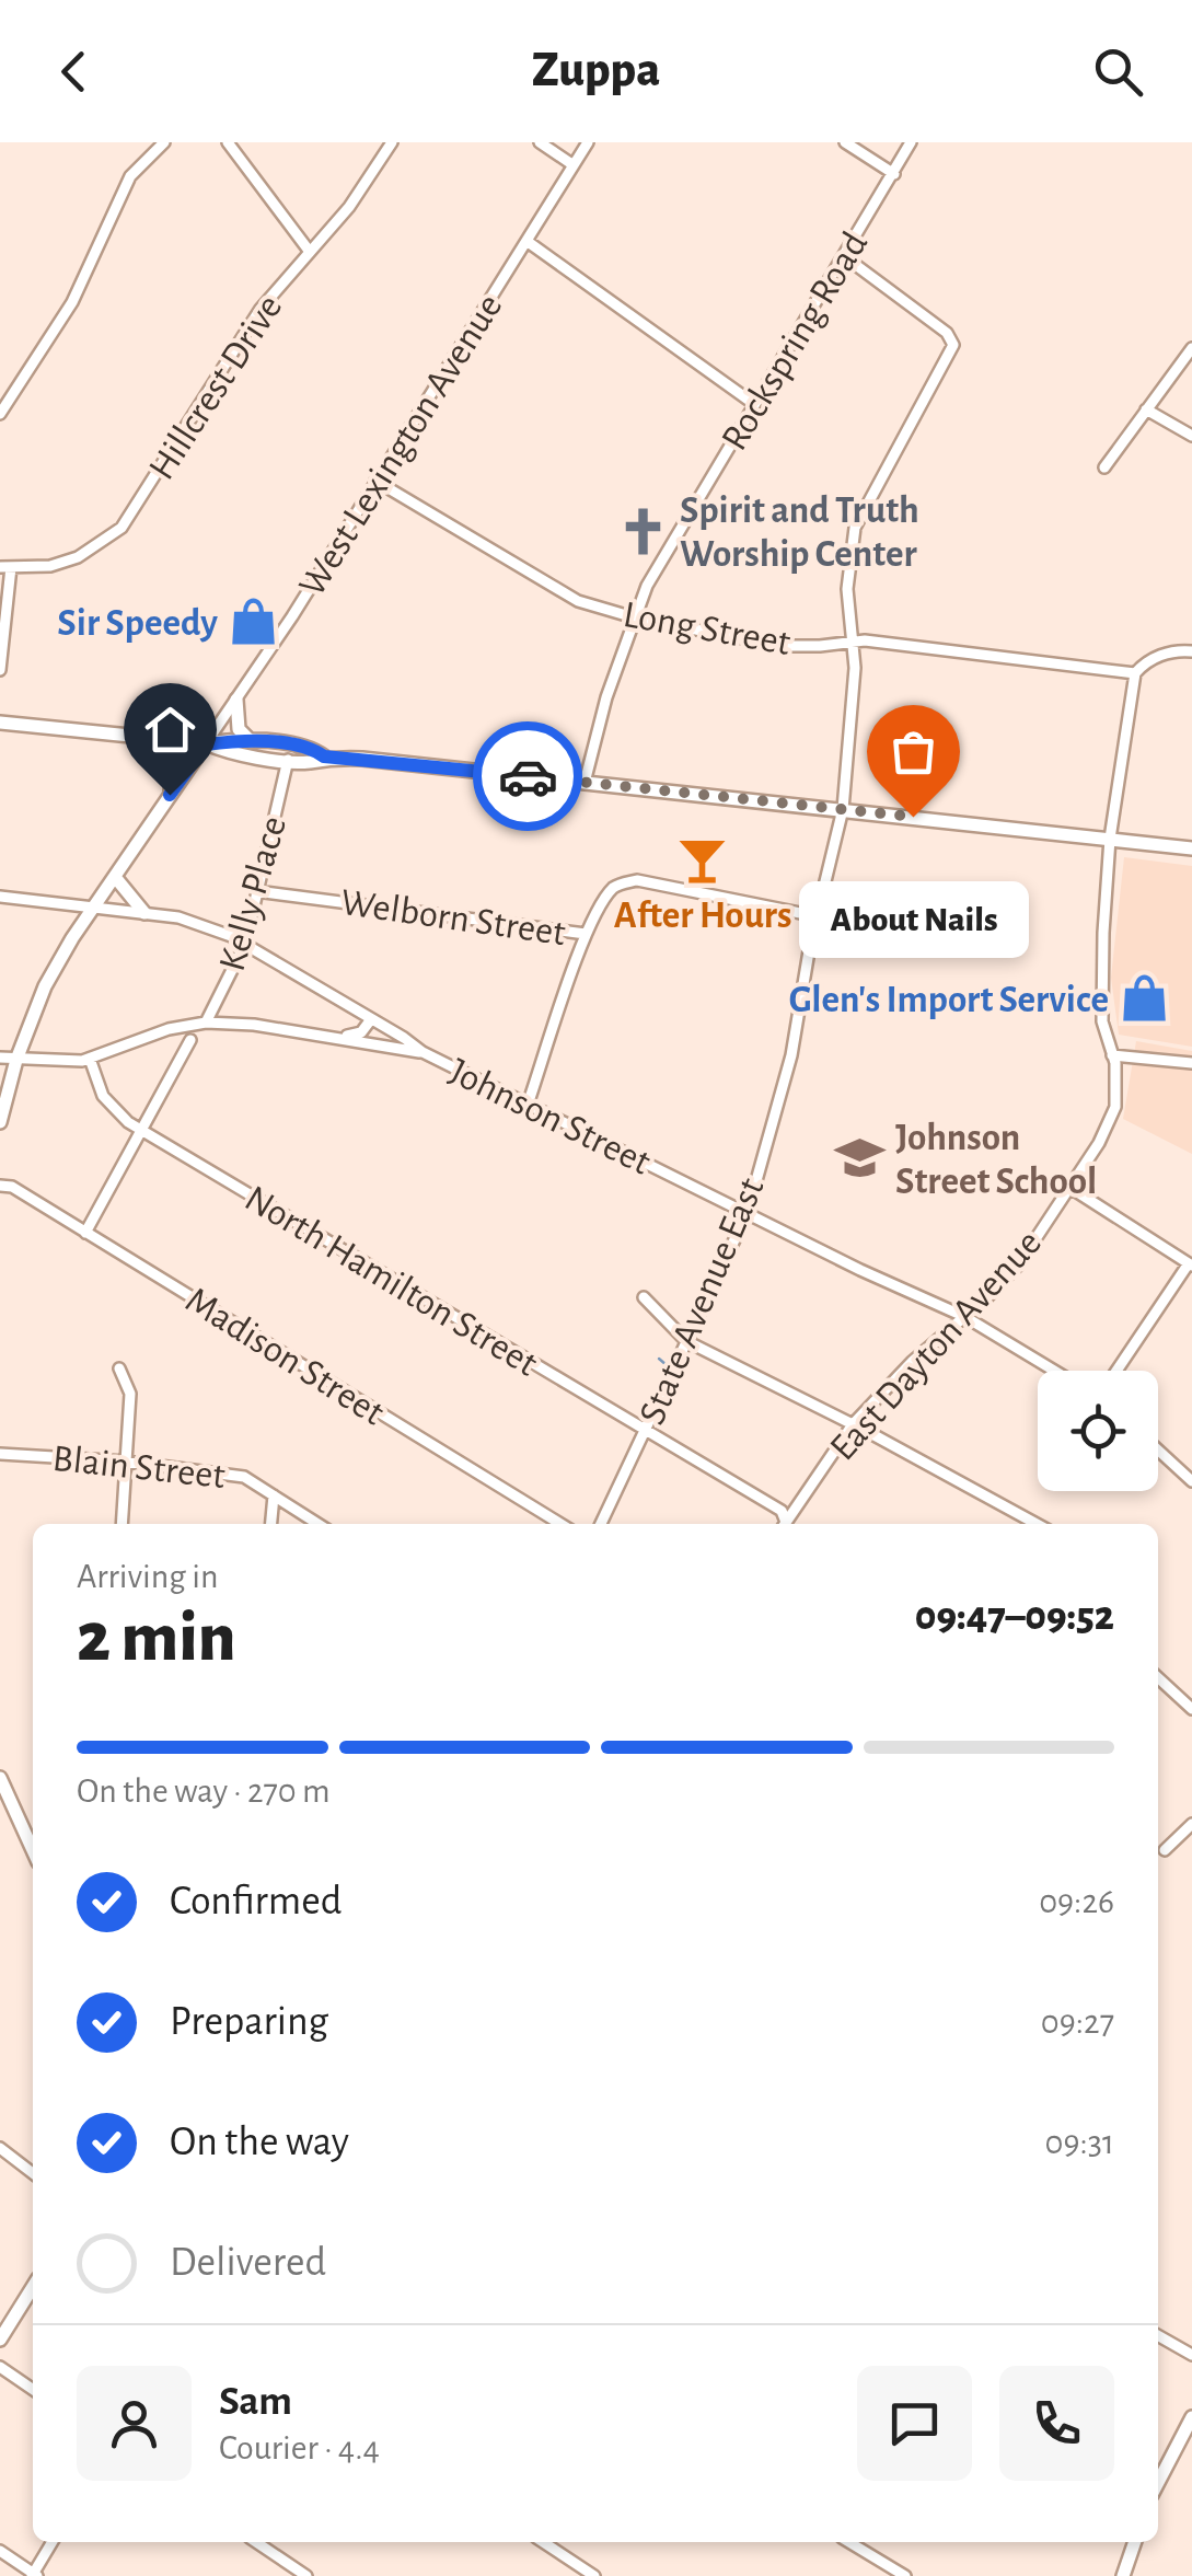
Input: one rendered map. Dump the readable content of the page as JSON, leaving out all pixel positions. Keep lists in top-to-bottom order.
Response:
{
  "streets": {
    "street": [
      "Rockspring Road",
      "Hillcrest Drive",
      "West Lexington Avenue",
      "Long Street",
      "Kelly Place",
      "Welborn Street",
      "Johnson Street",
      "North Hamilton Street",
      "State Avenue East",
      "East Dayton Avenue",
      "Madison Street",
      "Blain Street"
    ]
  },
  "crossings": [
    ["Rockspring Road", "Long Street"],
    ["Rockspring Road", "State Avenue East"],
    ["West Lexington Avenue", "Long Street"],
    ["Long Street", "State Avenue East"],
    ["Long Street", "East Dayton Avenue"],
    ["Kelly Place", "Welborn Street"],
    ["Kelly Place", "Johnson Street"],
    ["Welborn Street", "State Avenue East"],
    ["Johnson Street", "State Avenue East"],
    ["Johnson Street", "East Dayton Avenue"],
    ["North Hamilton Street", "State Avenue East"]
  ],
  "places": {
    "church": ["Spirit and Truth Worship Center"],
    "shop": ["Sir Speedy", "Glen's Import Service"],
    "other": ["About Nails"],
    "bar": ["After Hours"],
    "school or university": ["Johnson Street School"]
  },
  "page": {
    "header": "Zuppa",
    "bubble": "About Nails",
    "heading": ["2 min", "Arriving in", "09:47–09:52"],
    "panel": ["Sam", "Courier · 4.4"],
    "bar": "On the way · 270 m",
    "list": [
      ["Confirmed", "09:26"],
      ["Preparing", "09:27"],
      ["On the way", "09:31"],
      "Delivered"
    ]
  }
}
